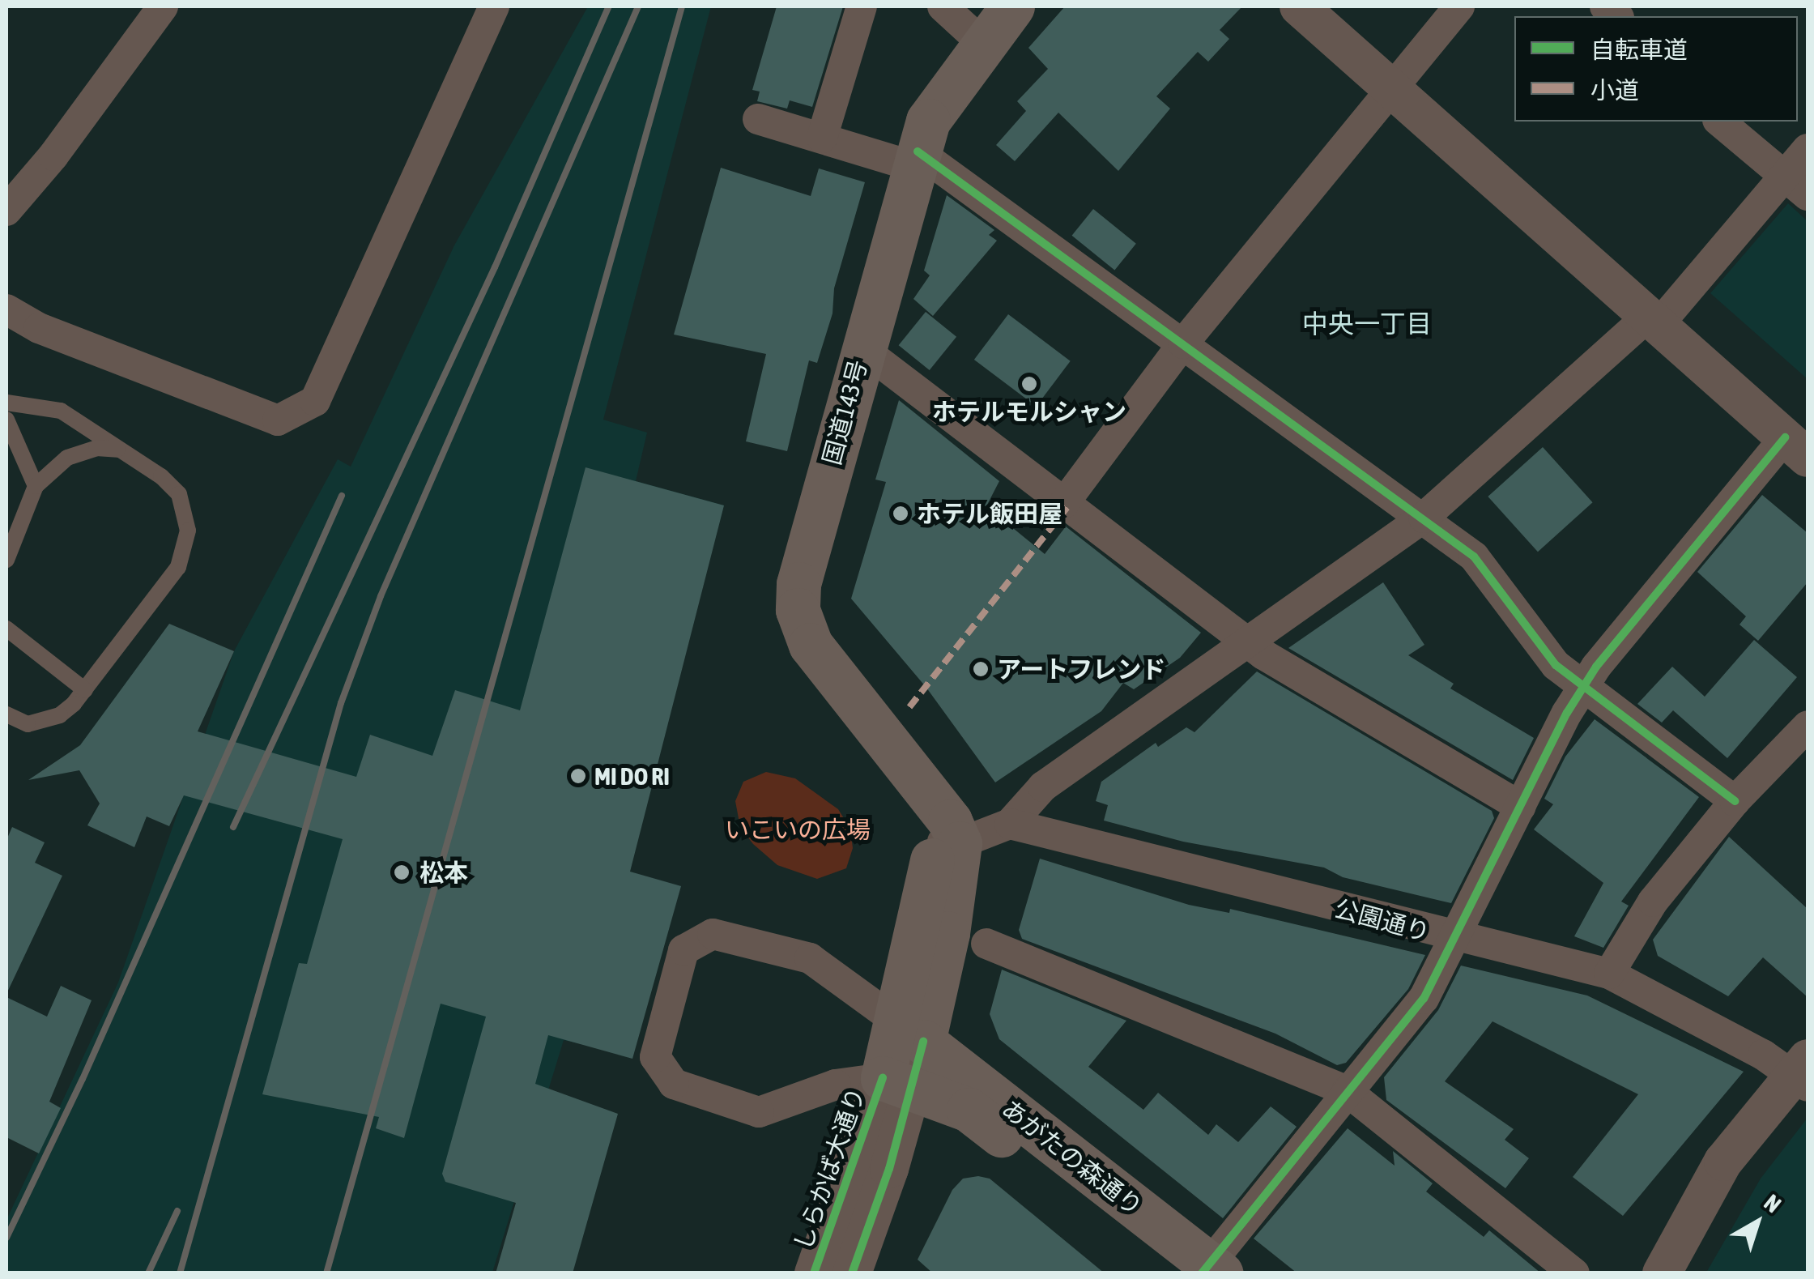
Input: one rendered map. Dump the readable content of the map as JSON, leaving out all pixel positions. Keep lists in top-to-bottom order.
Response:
{
  "streets": {
    "highway": ["国道143号", "あがたの森通り"],
    "street": ["公園通り", "しらかば大通り"]
  },
  "crossings": [
    ["あがたの森通り", "しらかば大通り"]
  ],
  "districts": ["中央一丁目"],
  "parks": ["いこいの広場"],
  "places": [
    "ホテルモルシャン",
    "ホテル飯田屋",
    "アートフレンド",
    "MI DO RI",
    "松本"
  ],
  "legend": ["自転車道", "小道"],
  "north": "top right"
}
